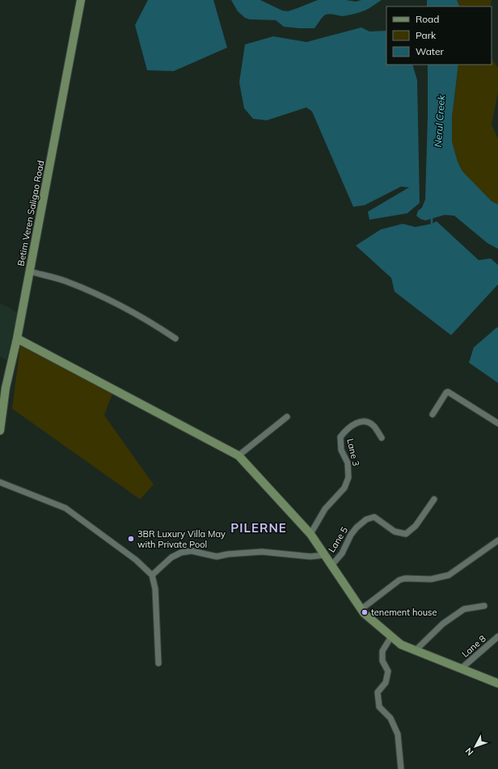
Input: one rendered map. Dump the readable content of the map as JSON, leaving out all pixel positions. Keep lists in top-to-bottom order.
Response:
{
  "streets": {
    "main road": ["Betim Veren Saligao Road"],
    "street": ["Lane 3", "Lane 5", "Lane 8"]
  },
  "districts": ["PILERNE"],
  "water": ["Nerul Creek"],
  "places": ["3BR Luxury Villa May with Private Pool", "tenement house"],
  "legend": ["Road", "Park", "Water"],
  "north": "bottom left"
}
